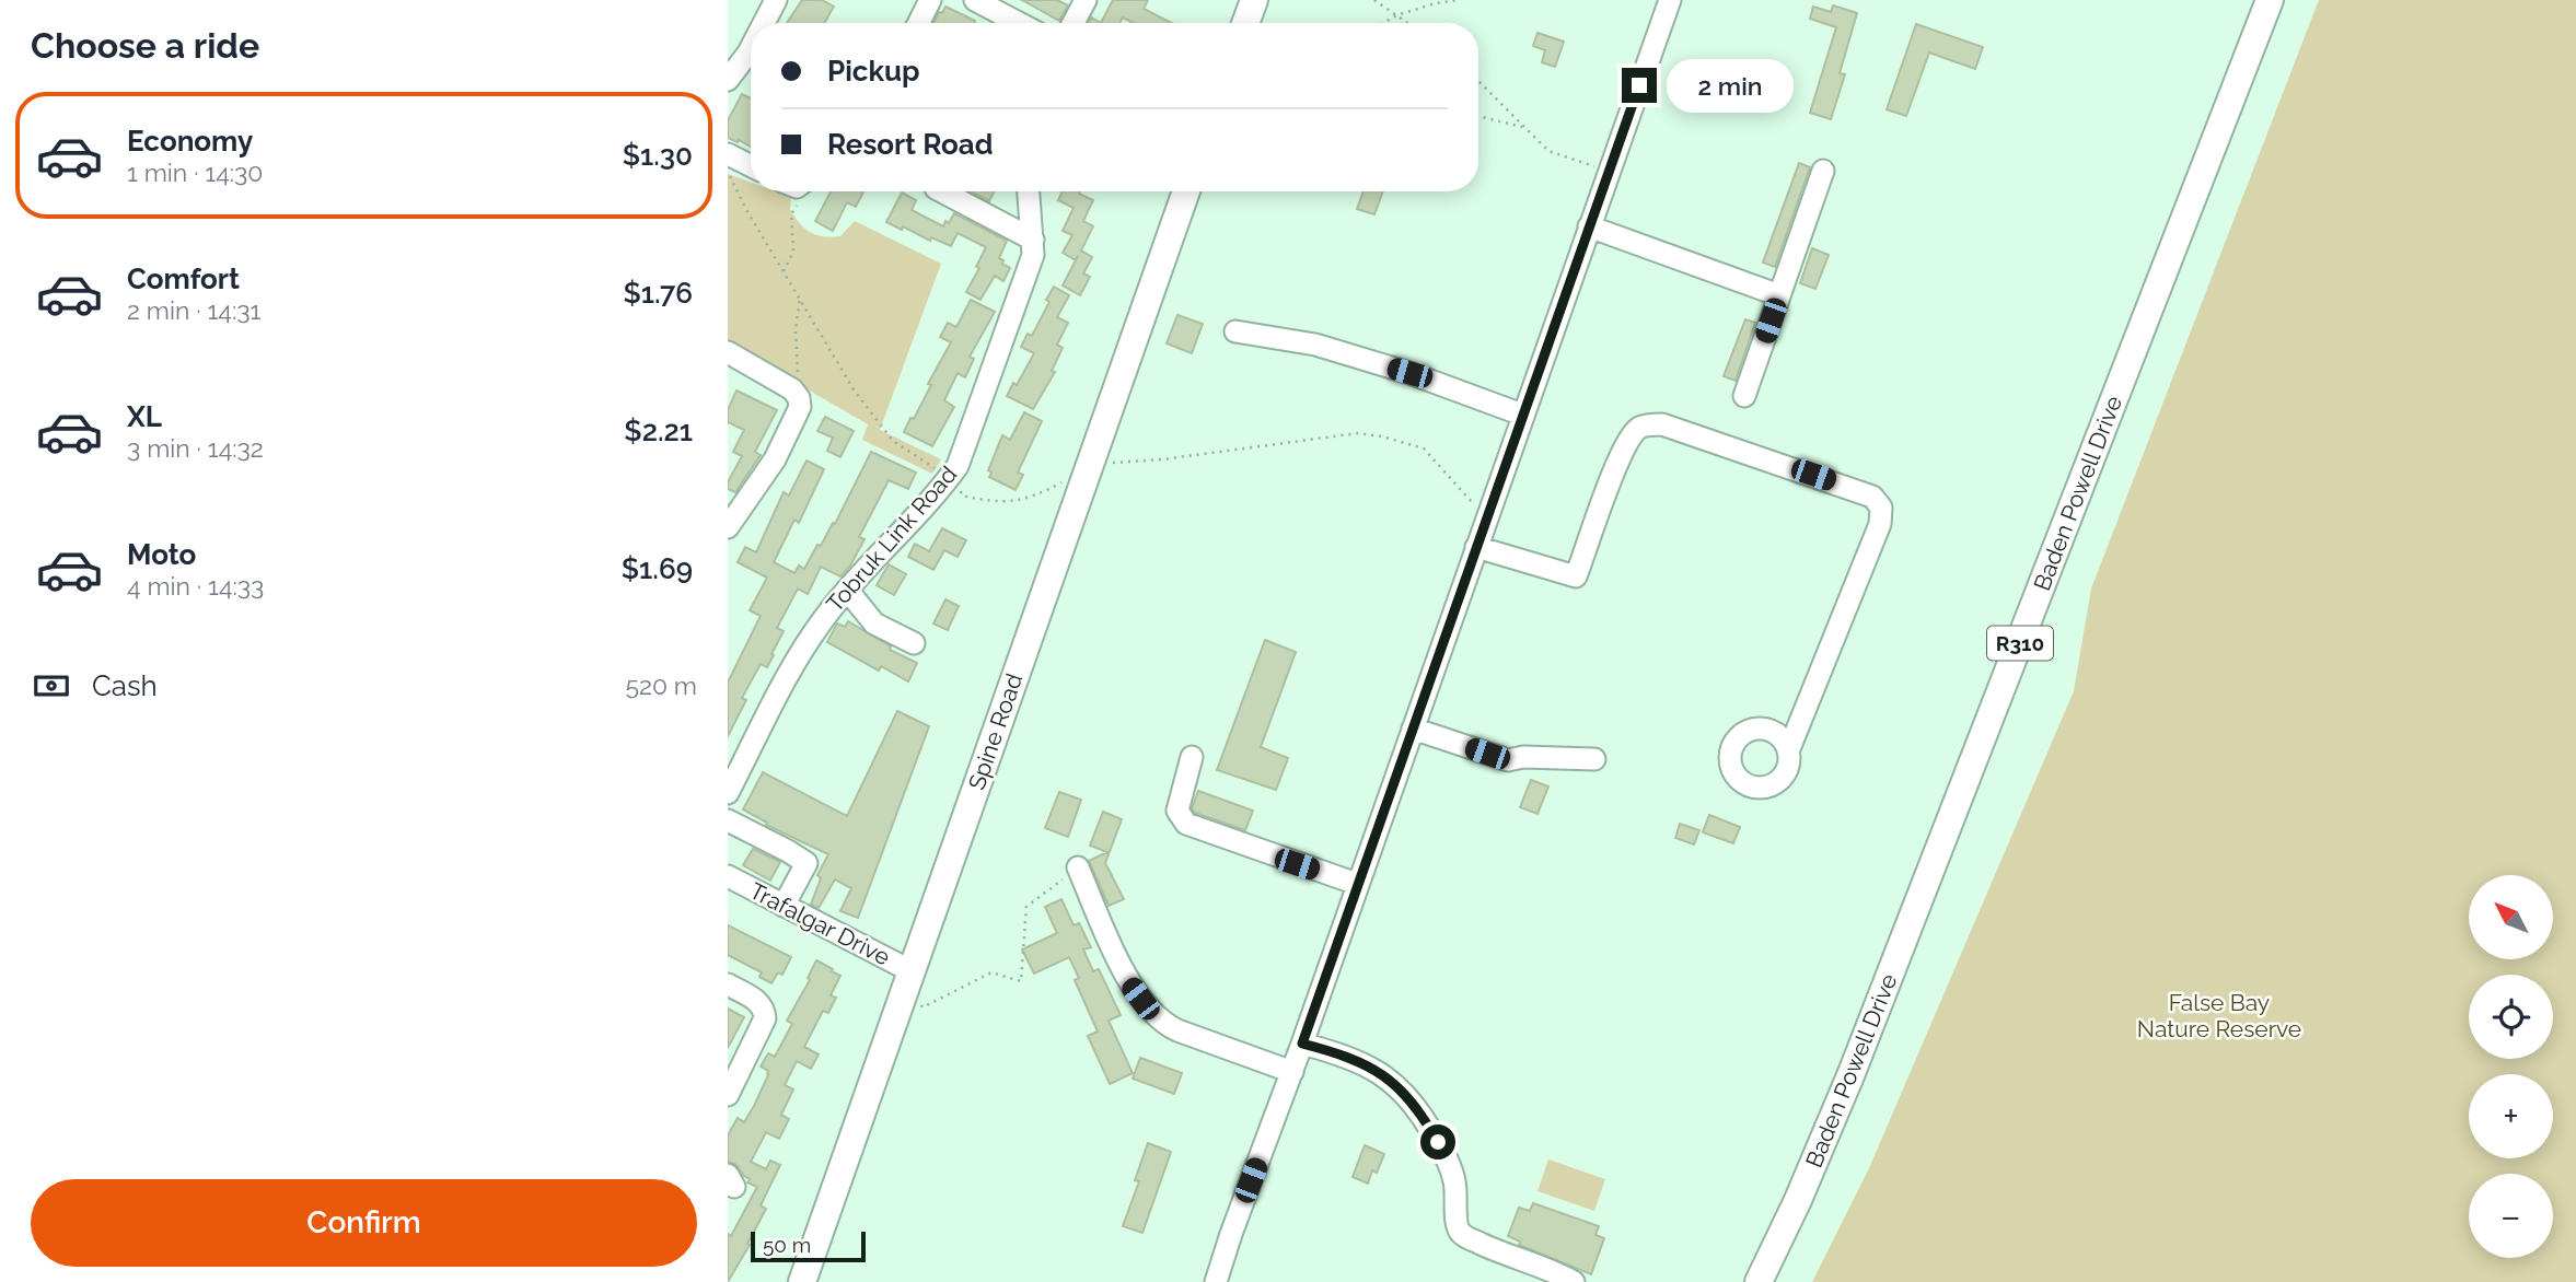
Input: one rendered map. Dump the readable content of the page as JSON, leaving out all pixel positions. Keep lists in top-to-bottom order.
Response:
{
  "streets": {
    "main road": ["Baden Powell Drive", "R310", "Spine Road"],
    "street": ["Tobruk Link Road", "Trafalgar Drive"]
  },
  "crossings": [
    ["Spine Road", "Trafalgar Drive"]
  ],
  "parks": ["False Bay Nature Reserve"],
  "scale_bar": "50 m",
  "north": "top left",
  "page": {
    "heading": "Choose a ride",
    "banner": ["Pickup", "Resort Road"],
    "bubble": "2 min",
    "list": [
      {
        "name": "Economy",
        "note": "1 min · 14:30",
        "value": "$1.30"
      },
      {
        "name": "Comfort",
        "note": "2 min · 14:31",
        "value": "$1.76"
      },
      {
        "name": "XL",
        "note": "3 min · 14:32",
        "value": "$2.21"
      },
      {
        "name": "Moto",
        "note": "4 min · 14:33",
        "value": "$1.69"
      }
    ],
    "pay": ["Cash", "520 m"],
    "map_buttons": ["+", "−"],
    "buttons": "Confirm",
    "scale": "50 m"
  }
}
